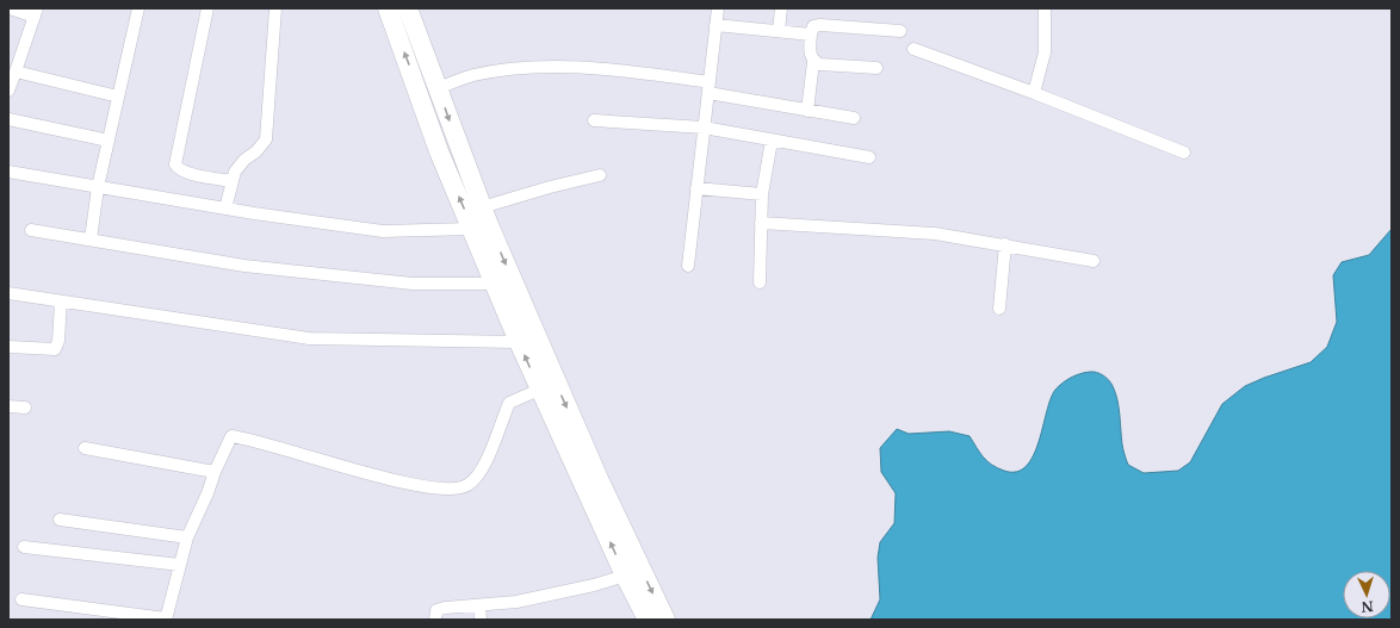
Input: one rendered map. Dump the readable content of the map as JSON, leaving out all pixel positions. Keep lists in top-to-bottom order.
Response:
{
  "north": "bottom"
}
